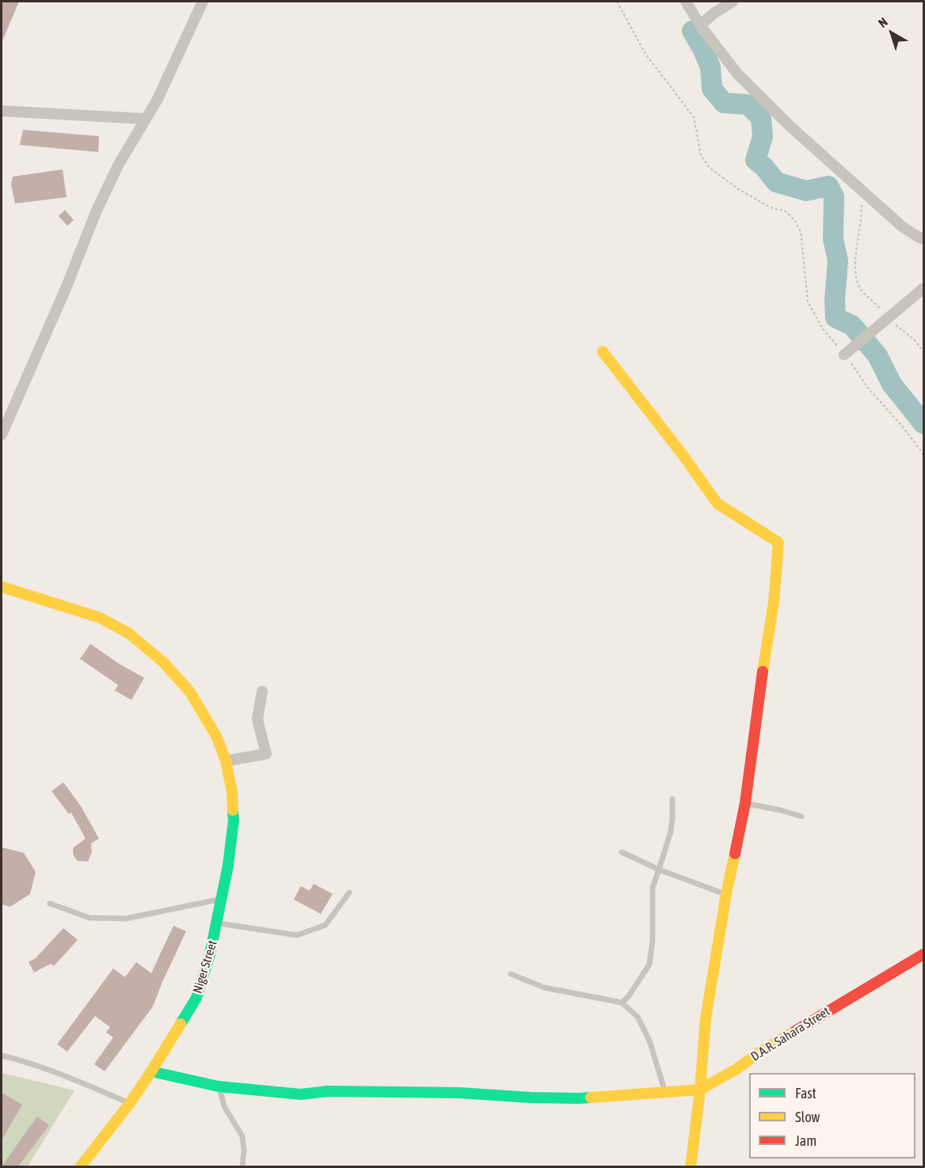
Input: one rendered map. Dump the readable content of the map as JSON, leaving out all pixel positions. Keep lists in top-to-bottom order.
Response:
{
  "streets": {
    "street": ["Niger Street", "D.A.R. Sahara Street"]
  },
  "legend": ["Fast", "Slow", "Jam"],
  "north": "top left"
}
